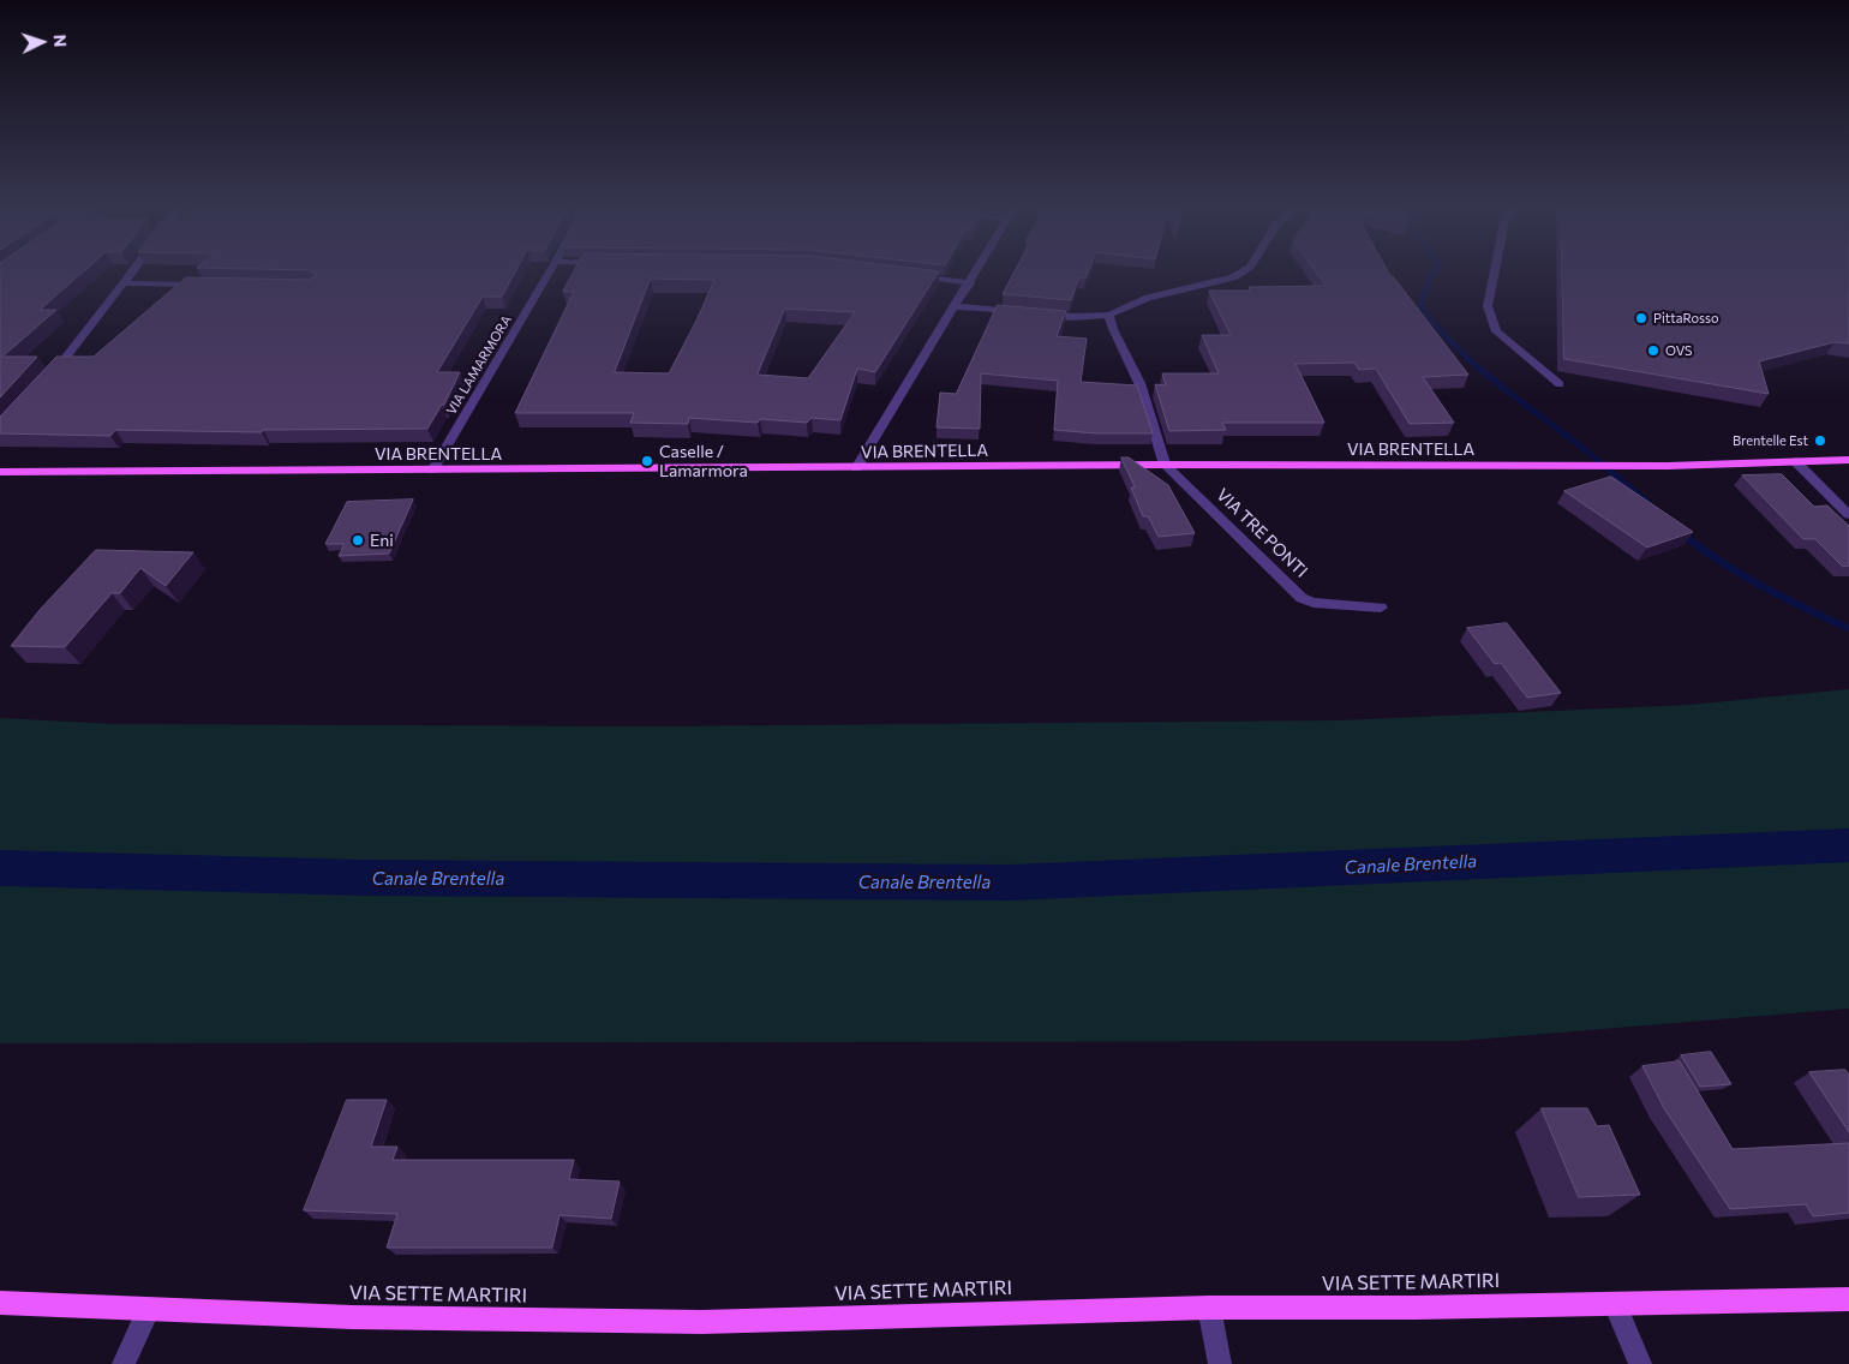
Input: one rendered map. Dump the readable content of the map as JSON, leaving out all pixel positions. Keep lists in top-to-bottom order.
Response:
{
  "streets": {
    "main road": ["VIA BRENTELLA", "VIA SETTE MARTIRI"],
    "street": ["VIA LAMARMORA", "VIA TRE PONTI"]
  },
  "crossings": [
    ["VIA LAMARMORA", "VIA BRENTELLA"],
    ["VIA BRENTELLA", "VIA TRE PONTI"]
  ],
  "water": ["Canale Brentella"],
  "places": [
    "PittaRosso",
    "OVS",
    "Brentelle Est",
    "Caselle / Lamarmora",
    "Eni"
  ],
  "north": "right"
}
